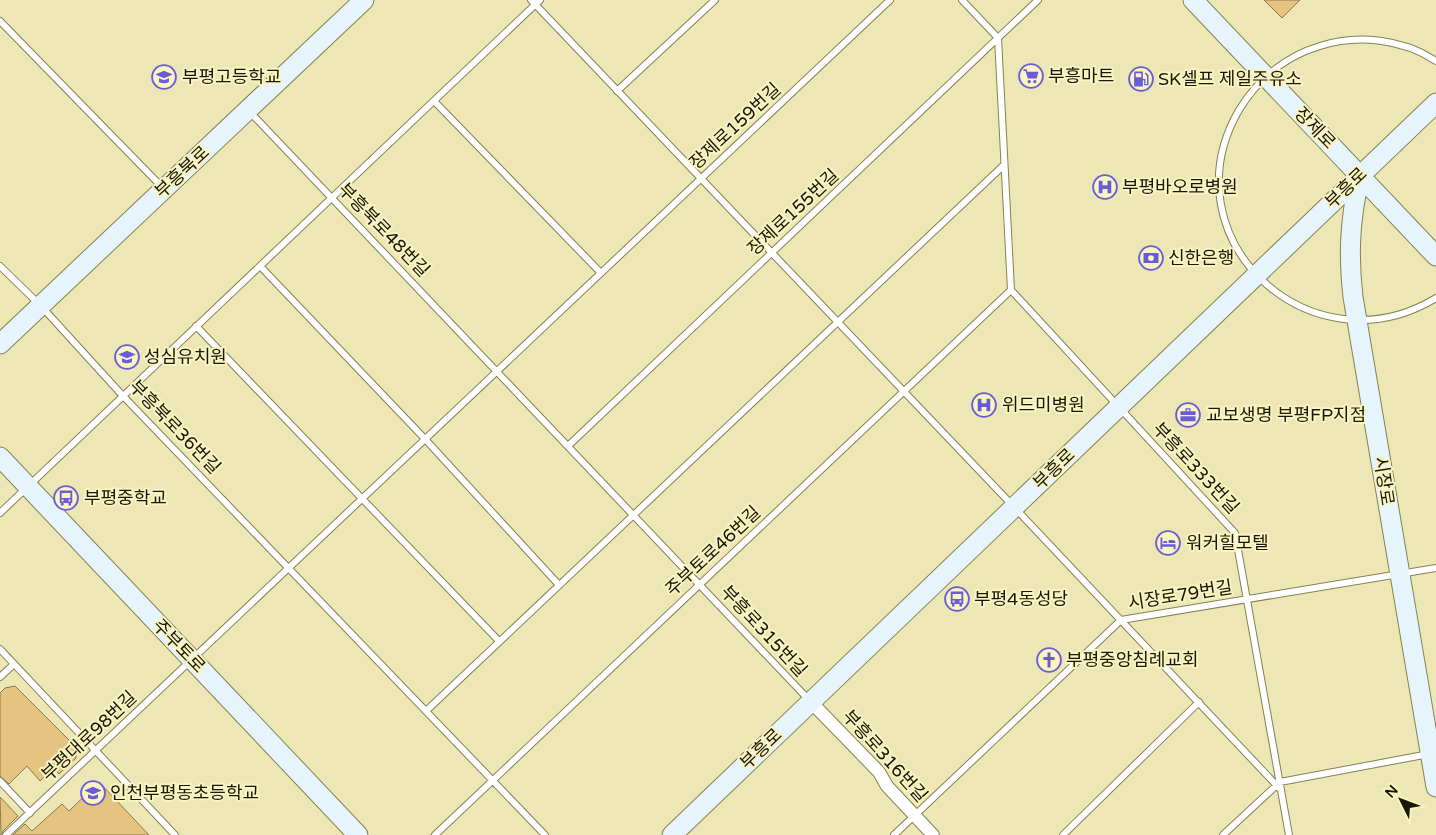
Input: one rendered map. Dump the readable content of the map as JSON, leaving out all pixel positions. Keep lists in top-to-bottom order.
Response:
{
  "streets": {
    "main road": [
      "장제로",
      "부흥북로",
      "부흥로",
      "시장로",
      "주부토로"
    ],
    "street": ["부흥로316번길"],
    "lane": [
      "장제로159번길",
      "장제로155번길",
      "부흥북로48번길",
      "부흥북로36번길",
      "부흥로333번길",
      "주부토로46번길",
      "시장로79번길",
      "부흥로315번길",
      "부평대로98번길"
    ]
  },
  "crossings": [
    ["장제로159번길", "부흥북로48번길"],
    ["장제로159번길", "부흥로315번길"],
    ["장제로159번길", "부평대로98번길"],
    ["장제로", "부흥로"],
    ["장제로", "시장로"],
    ["부흥북로", "부흥북로48번길"],
    ["부흥북로", "부흥북로36번길"],
    ["부흥로", "부흥로333번길"],
    ["부흥로", "시장로"],
    ["부흥로", "부흥로315번길"],
    ["부흥로", "부흥로316번길"],
    ["장제로155번길", "부흥로315번길"],
    ["부흥북로48번길", "부흥로315번길"],
    ["부흥북로36번길", "주부토로46번길"],
    ["부흥북로36번길", "부평대로98번길"],
    ["부흥로333번길", "주부토로46번길"],
    ["부흥로333번길", "시장로79번길"],
    ["시장로", "시장로79번길"],
    ["주부토로46번길", "부흥로315번길"],
    ["시장로79번길", "부흥로316번길"],
    ["부흥로315번길", "부흥로316번길"],
    ["주부토로", "부평대로98번길"]
  ],
  "places": {
    "supermarket": ["부흥마트"],
    "school or university": ["부평고등학교", "성심유치원", "인천부평동초등학교"],
    "fuel station": ["SK셀프 제일주유소"],
    "hospital": ["부평바오로병원", "위드미병원"],
    "bank": ["신한은행"],
    "office": ["교보생명 부평FP지점"],
    "bus stop": ["부평중학교", "부평4동성당"],
    "hotel": ["워커힐모텔"],
    "church": ["부평중앙침례교회"]
  },
  "north": "top left"
}
